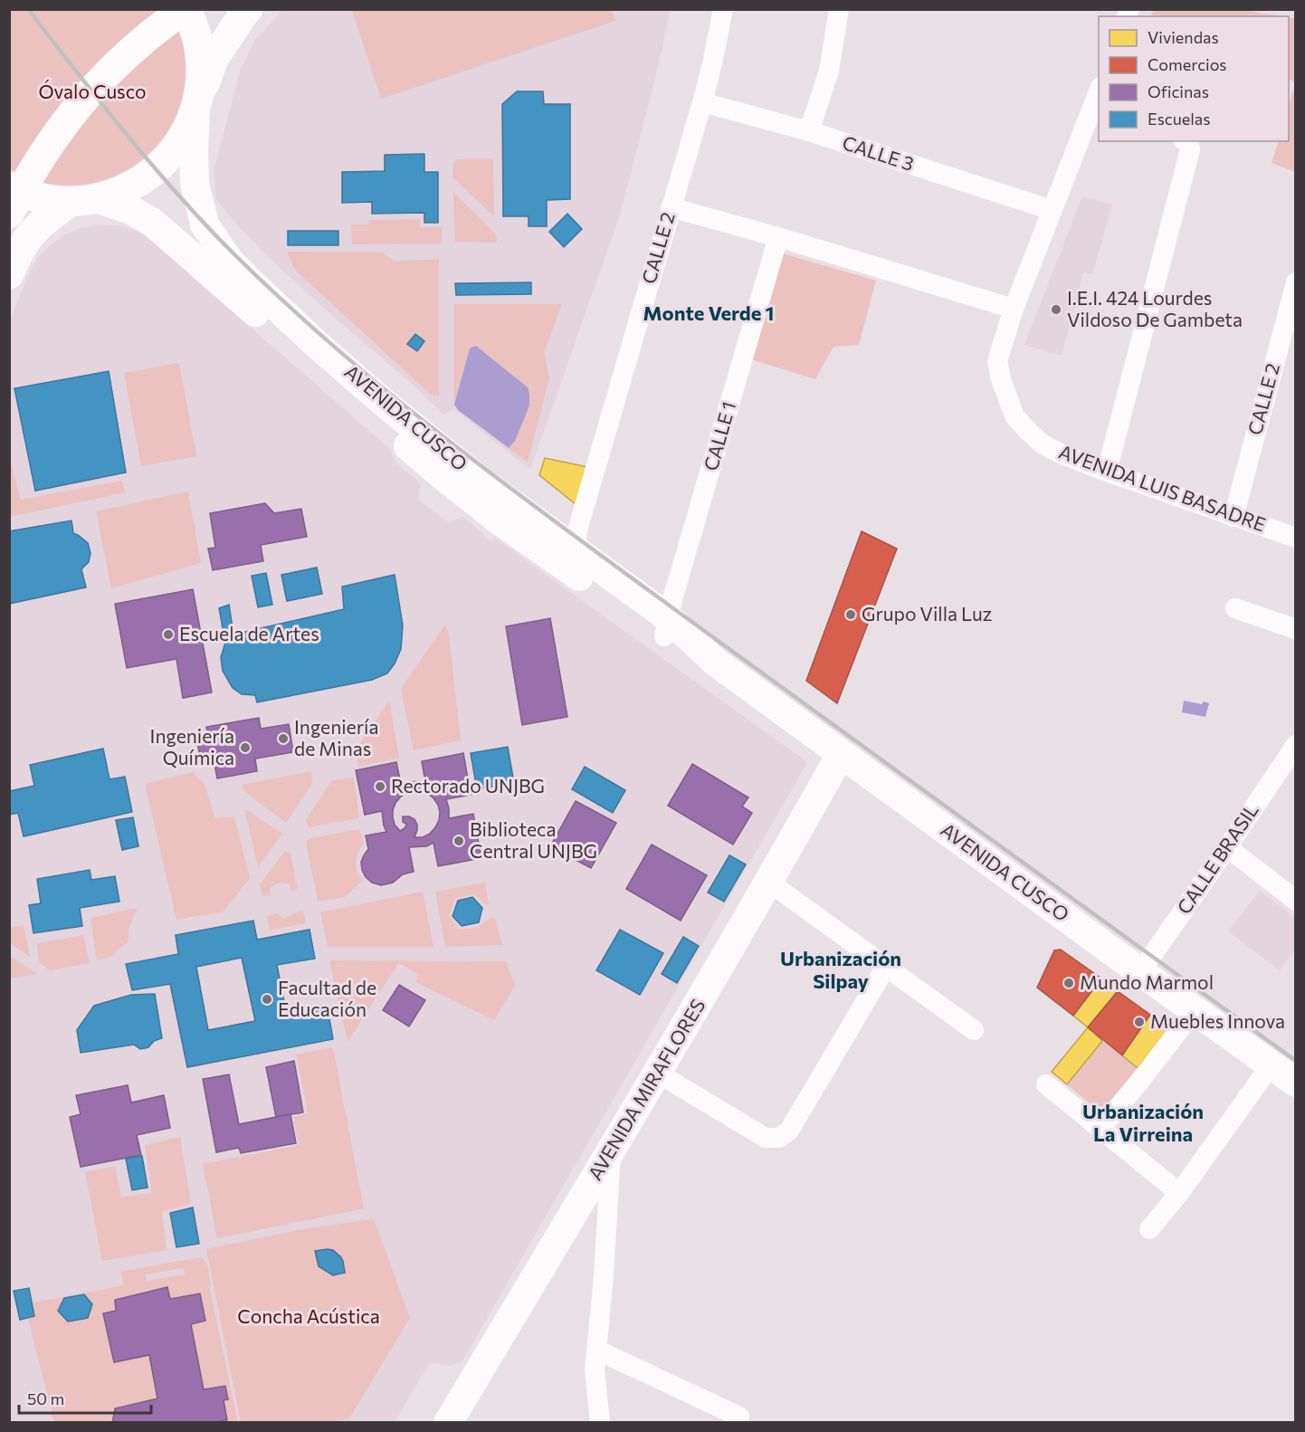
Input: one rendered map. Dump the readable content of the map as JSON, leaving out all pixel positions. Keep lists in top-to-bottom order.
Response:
{
  "streets": {
    "main road": ["AVENIDA CUSCO", "AVENIDA MIRAFLORES"],
    "street": [
      "CALLE 3",
      "CALLE 2",
      "CALLE 1",
      "AVENIDA LUIS BASADRE",
      "CALLE BRASIL"
    ]
  },
  "crossings": [
    ["CALLE 3", "CALLE 2"],
    ["CALLE 3", "AVENIDA LUIS BASADRE"],
    ["CALLE 2", "AVENIDA CUSCO"],
    ["CALLE 2", "AVENIDA LUIS BASADRE"],
    ["AVENIDA CUSCO", "CALLE 1"],
    ["AVENIDA CUSCO", "CALLE BRASIL"],
    ["AVENIDA CUSCO", "AVENIDA MIRAFLORES"]
  ],
  "districts": ["Monte Verde 1", "Urbanización Silpay", "Urbanización La Virreina"],
  "parks": ["Óvalo Cusco", "Concha Acústica"],
  "places": [
    "I.E.I. 424 Lourdes Vildoso De Gambeta",
    "Grupo Villa Luz",
    "Escuela de Artes",
    "Ingeniería de Minas",
    "Ingeniería Química",
    "Rectorado UNJBG",
    "Biblioteca Central UNJBG",
    "Mundo Marmol",
    "Facultad de Educación",
    "Muebles Innova"
  ],
  "legend": [
    "Viviendas",
    "Comercios",
    "Oficinas",
    "Escuelas"
  ],
  "scale_bar": "50 m"
}
